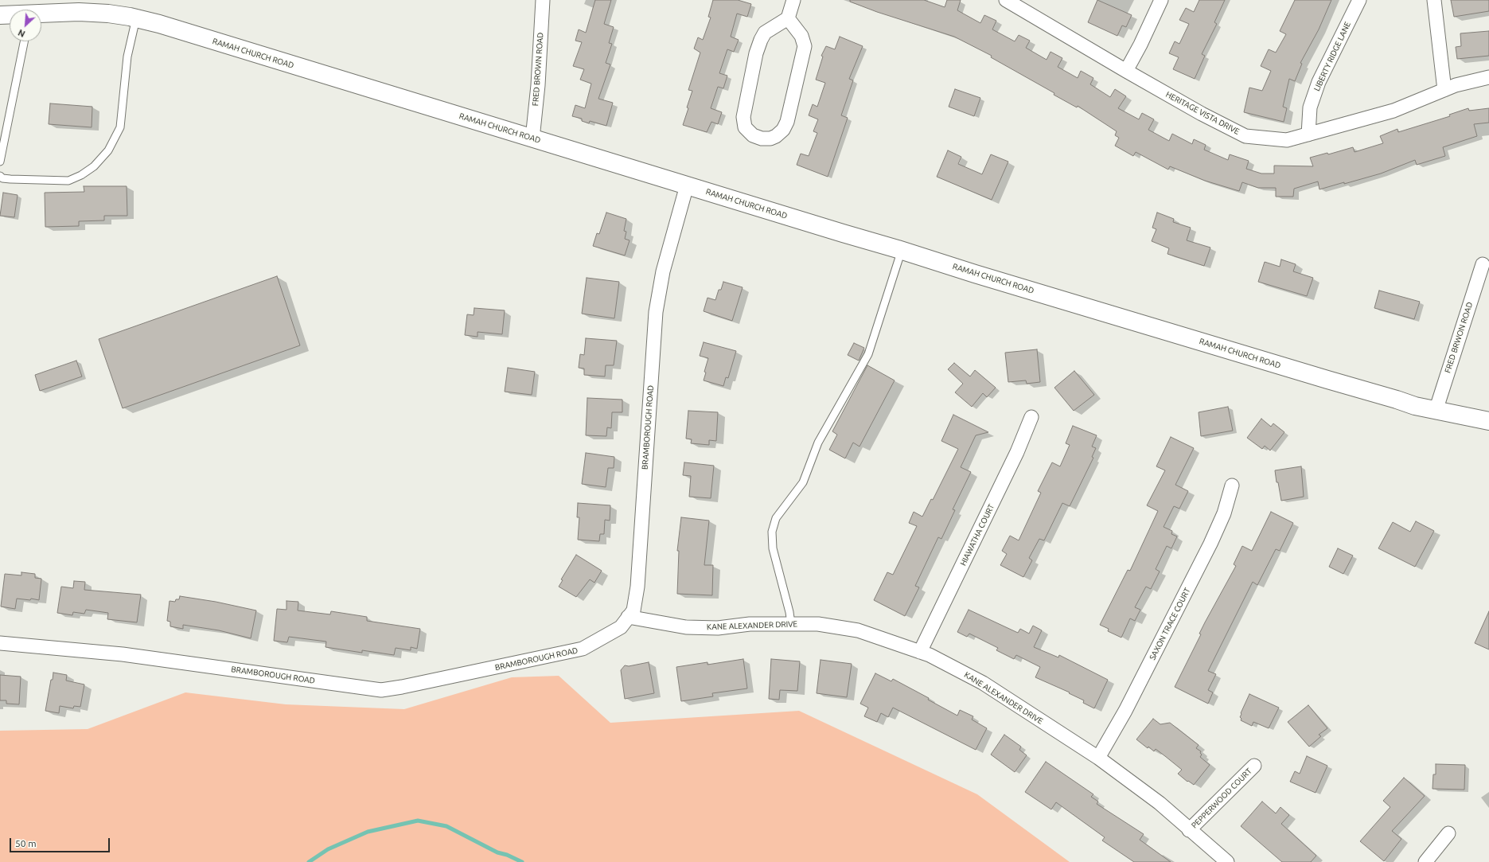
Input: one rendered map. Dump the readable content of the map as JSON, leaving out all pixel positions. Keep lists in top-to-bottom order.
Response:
{
  "streets": {
    "main road": ["RAMAH CHURCH ROAD"],
    "street": [
      "LIBERTY RIDGE LANE",
      "FRED BROWN ROAD",
      "HERITAGE VISTA DRIVE",
      "FRED BRWON ROAD",
      "BRAMBOROUGH ROAD",
      "HIAWATHA COURT",
      "SAXON TRACE COURT",
      "KANE ALEXANDER DRIVE",
      "PEPPERWOOD COURT"
    ]
  },
  "crossings": [
    ["RAMAH CHURCH ROAD", "FRED BROWN ROAD"],
    ["RAMAH CHURCH ROAD", "FRED BRWON ROAD"],
    ["RAMAH CHURCH ROAD", "BRAMBOROUGH ROAD"],
    ["LIBERTY RIDGE LANE", "HERITAGE VISTA DRIVE"],
    ["BRAMBOROUGH ROAD", "KANE ALEXANDER DRIVE"],
    ["HIAWATHA COURT", "KANE ALEXANDER DRIVE"],
    ["SAXON TRACE COURT", "KANE ALEXANDER DRIVE"],
    ["KANE ALEXANDER DRIVE", "PEPPERWOOD COURT"]
  ],
  "scale_bar": "50 m",
  "north": "bottom left"
}
